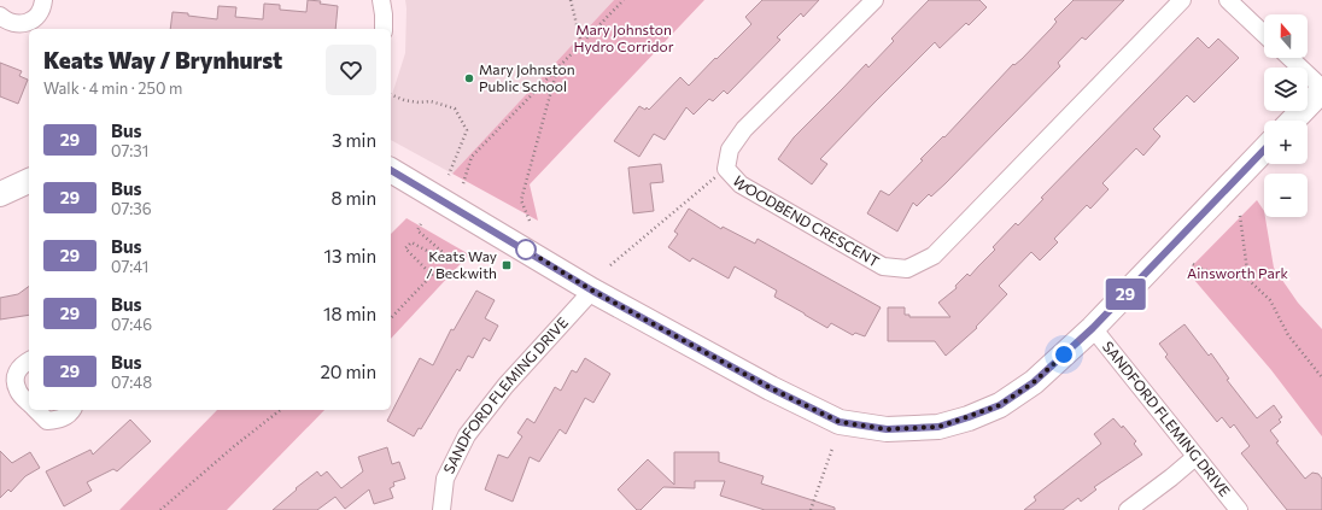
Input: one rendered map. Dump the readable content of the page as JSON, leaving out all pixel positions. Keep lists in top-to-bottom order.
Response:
{
  "streets": {
    "street": ["WOODBEND CRESCENT", "SANDFORD FLEMING DRIVE"]
  },
  "parks": ["Mary Johnston Hydro Corridor", "Ainsworth Park"],
  "places": {
    "other": ["Mary Johnston Public School"],
    "transit": ["Keats Way / Beckwith"]
  },
  "lines": ["bus line 29"],
  "north": "top",
  "page": {
    "on_map": "29",
    "map_buttons": ["+", "−"],
    "heading": ["Keats Way / Brynhurst", "Walk · 4 min · 250 m"],
    "list": [
      {
        "mark": "29",
        "name": "Bus",
        "note": "07:31",
        "value": "3 min"
      },
      {
        "mark": "29",
        "name": "Bus",
        "note": "07:36",
        "value": "8 min"
      },
      {
        "mark": "29",
        "name": "Bus",
        "note": "07:41",
        "value": "13 min"
      },
      {
        "mark": "29",
        "name": "Bus",
        "note": "07:46",
        "value": "18 min"
      },
      {
        "mark": "29",
        "name": "Bus",
        "note": "07:48",
        "value": "20 min"
      }
    ]
  }
}
